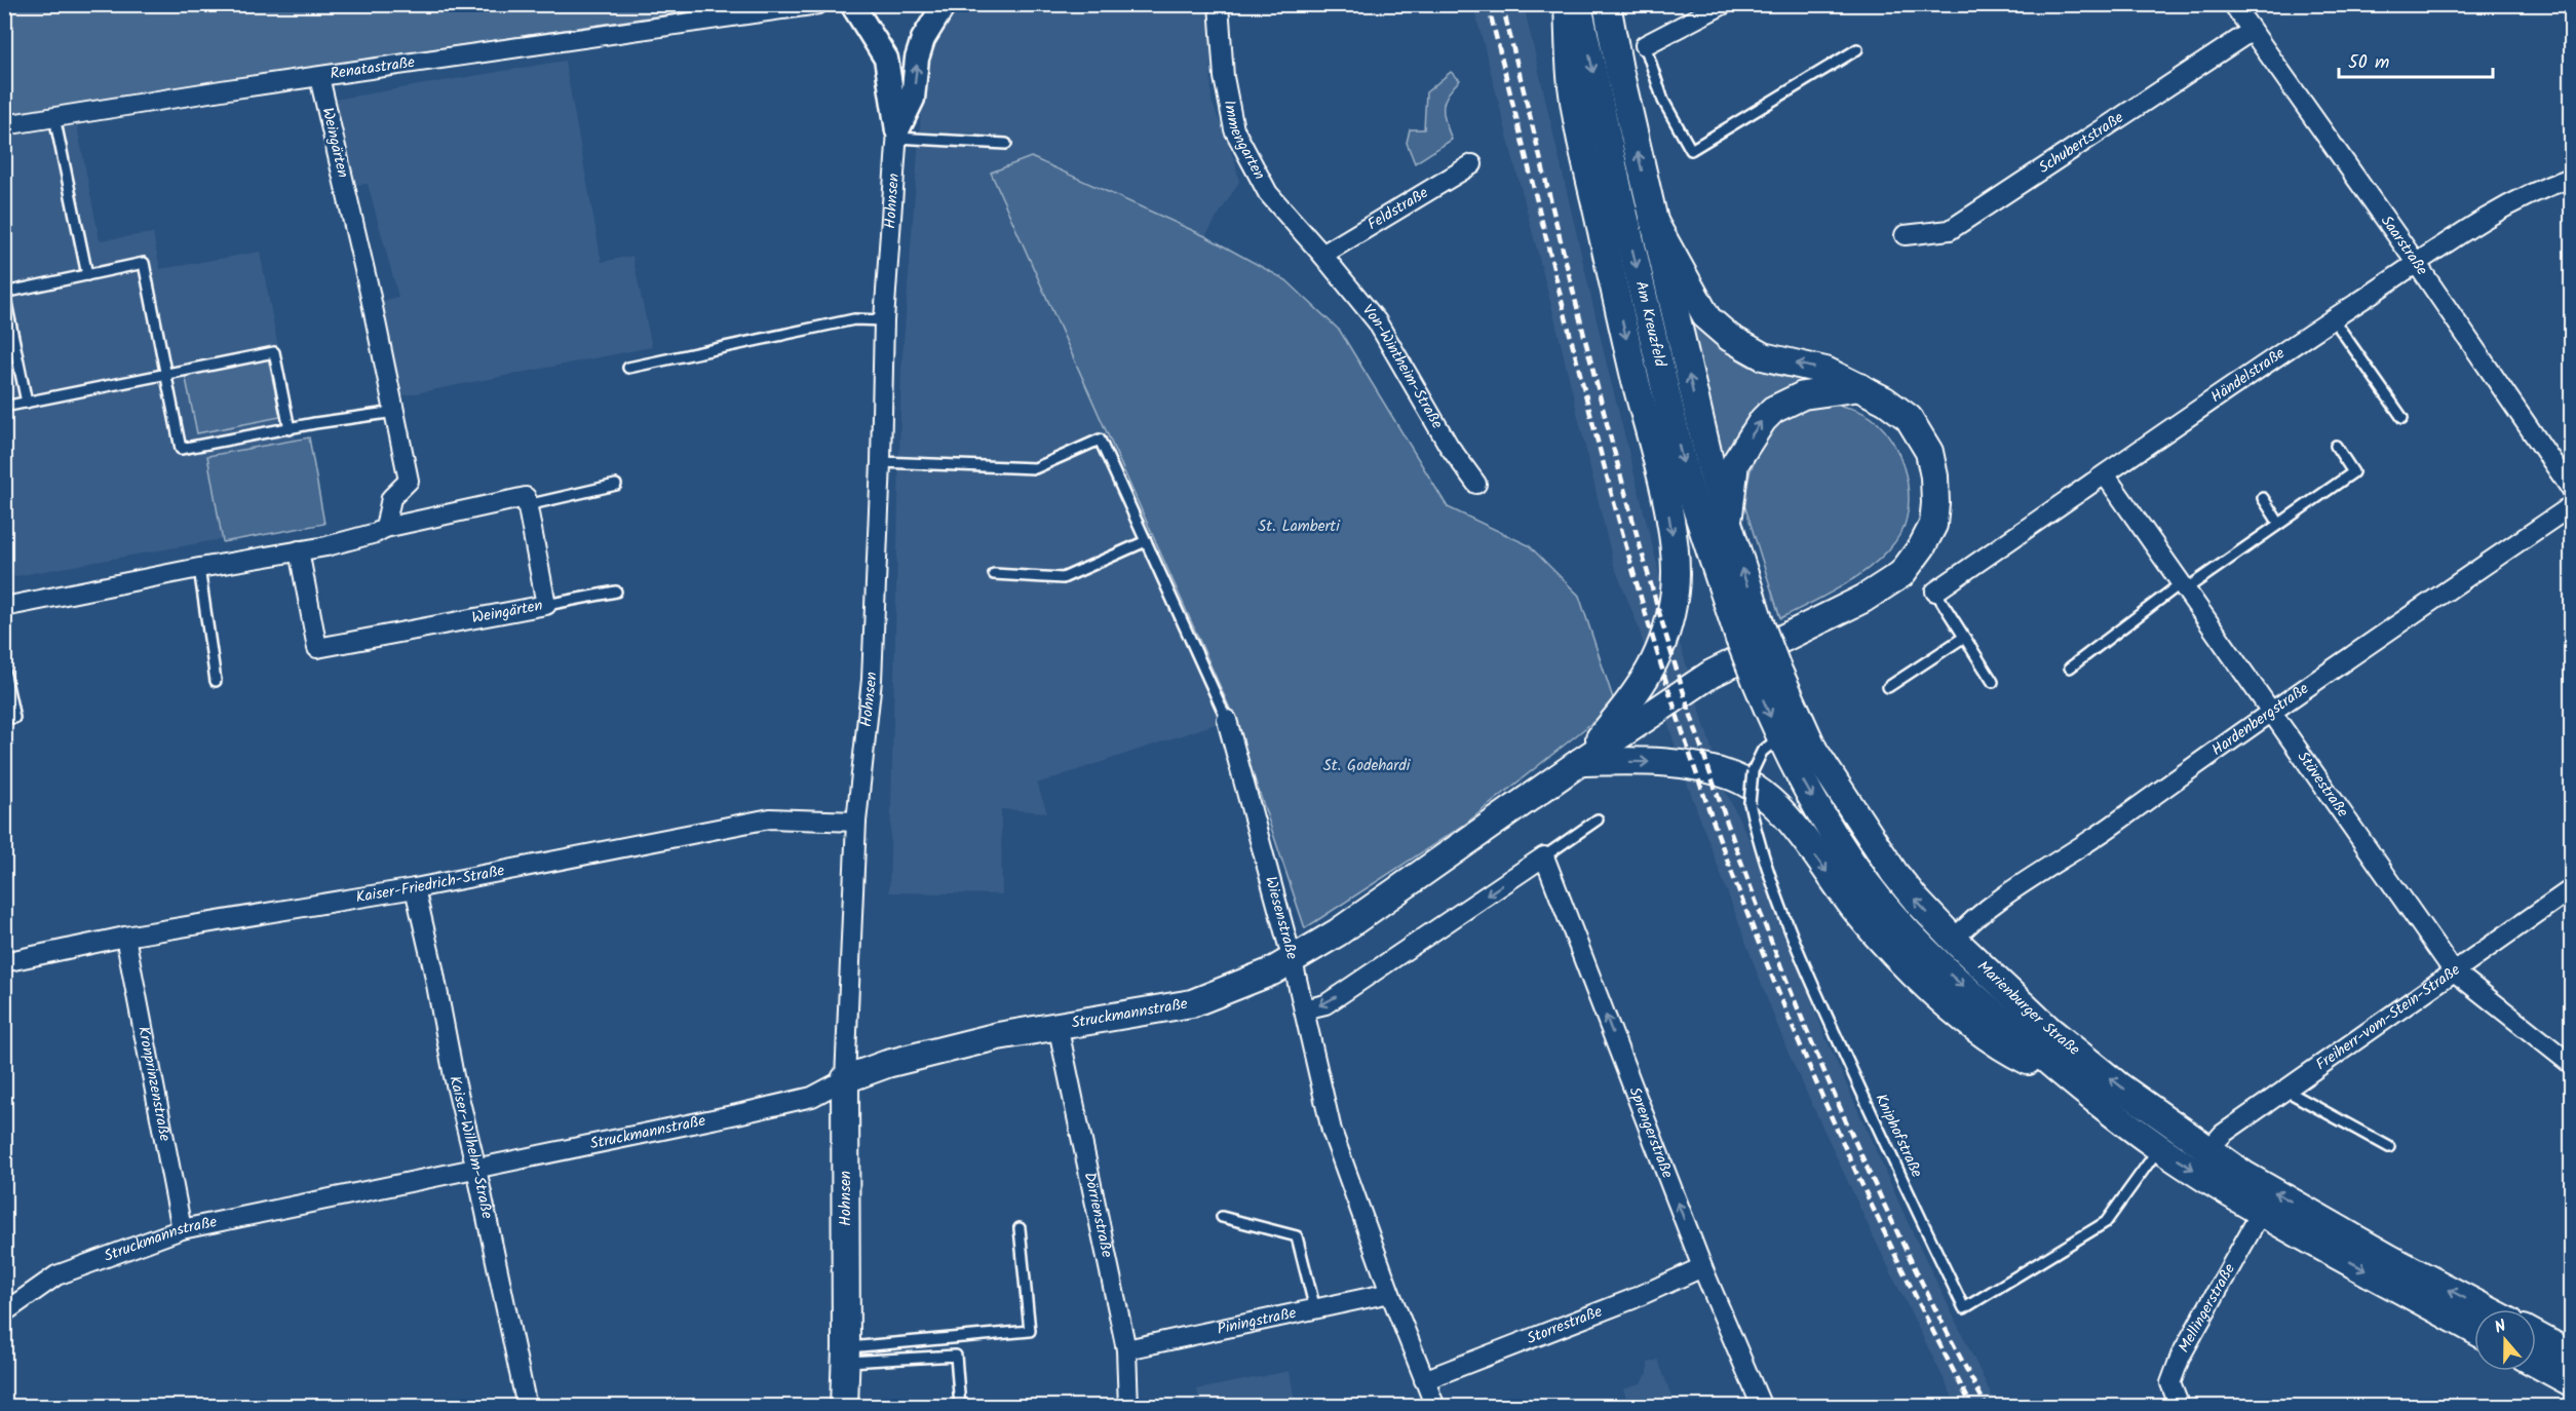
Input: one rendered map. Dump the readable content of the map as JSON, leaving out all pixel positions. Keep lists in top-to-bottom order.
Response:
{
  "streets": {
    "main road": [
      "Hohnsen",
      "Am Kreuzfeld",
      "Marienburger Straße",
      "Struckmannstraße"
    ],
    "street": [
      "Renatastraße",
      "Immengarten",
      "Weingärten",
      "Schubertstraße",
      "Feldstraße",
      "Saarstraße",
      "Von-Wintheim-Straße",
      "Händelstraße",
      "Hardenbergstraße",
      "Stüvestraße",
      "Kaiser-Friedrich-Straße",
      "Wiesenstraße",
      "Freiherr-vom-Stein-Straße",
      "Kronprinzenstraße",
      "Sprengerstraße",
      "Kaiser-Wilhelm-Straße",
      "Dörrienstraße",
      "Mellingerstraße",
      "Piningstraße",
      "Storrestraße"
    ],
    "lane": ["Kniphofstraße"]
  },
  "crossings": [
    ["Renatastraße", "Weingärten"],
    ["Immengarten", "Feldstraße"],
    ["Immengarten", "Von-Wintheim-Straße"],
    ["Schubertstraße", "Saarstraße"],
    ["Hohnsen", "Kaiser-Friedrich-Straße"],
    ["Hohnsen", "Wiesenstraße"],
    ["Hohnsen", "Struckmannstraße"],
    ["Feldstraße", "Von-Wintheim-Straße"],
    ["Saarstraße", "Händelstraße"],
    ["Am Kreuzfeld", "Marienburger Straße"],
    ["Händelstraße", "Stüvestraße"],
    ["Hardenbergstraße", "Stüvestraße"],
    ["Hardenbergstraße", "Marienburger Straße"],
    ["Stüvestraße", "Freiherr-vom-Stein-Straße"],
    ["Kaiser-Friedrich-Straße", "Kronprinzenstraße"],
    ["Kaiser-Friedrich-Straße", "Kaiser-Wilhelm-Straße"],
    ["Wiesenstraße", "Struckmannstraße"],
    ["Wiesenstraße", "Piningstraße"],
    ["Wiesenstraße", "Storrestraße"],
    ["Marienburger Straße", "Freiherr-vom-Stein-Straße"],
    ["Marienburger Straße", "Kniphofstraße"],
    ["Marienburger Straße", "Mellingerstraße"],
    ["Struckmannstraße", "Kronprinzenstraße"],
    ["Struckmannstraße", "Kaiser-Wilhelm-Straße"],
    ["Struckmannstraße", "Dörrienstraße"],
    ["Sprengerstraße", "Storrestraße"],
    ["Dörrienstraße", "Piningstraße"]
  ],
  "one_way": ["Sprengerstraße"],
  "parks": ["St. Lamberti", "St. Godehardi"],
  "scale_bar": "50 m",
  "north": "top"
}
